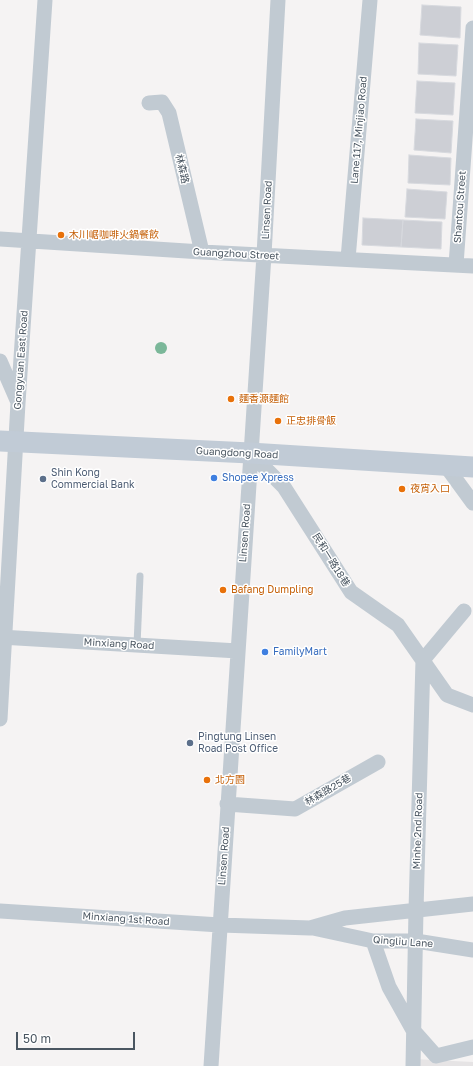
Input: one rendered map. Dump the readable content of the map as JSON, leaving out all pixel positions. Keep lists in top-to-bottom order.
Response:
{
  "streets": {
    "street": [
      "Lane 117, Minjiao Road",
      "林森路",
      "Shantou Street",
      "Linsen Road",
      "Guangzhou Street",
      "Gongyuan East Road",
      "Guangdong Road",
      "民和一路18巷",
      "Minxiang Road",
      "林森路25巷",
      "Minhe 2nd Road",
      "Minxiang 1st Road",
      "Qingliu Lane"
    ]
  },
  "crossings": [
    ["Lane 117, Minjiao Road", "Guangzhou Street"],
    ["林森路", "Guangzhou Street"],
    ["Shantou Street", "Guangzhou Street"],
    ["Linsen Road", "Guangzhou Street"],
    ["Linsen Road", "Guangdong Road"],
    ["Linsen Road", "民和一路18巷"],
    ["Linsen Road", "Minxiang Road"],
    ["Linsen Road", "林森路25巷"],
    ["Linsen Road", "Minxiang 1st Road"],
    ["Guangzhou Street", "Gongyuan East Road"],
    ["Gongyuan East Road", "Guangdong Road"],
    ["Gongyuan East Road", "Minxiang Road"],
    ["Guangdong Road", "民和一路18巷"],
    ["民和一路18巷", "Minhe 2nd Road"],
    ["Minhe 2nd Road", "Qingliu Lane"],
    ["Minxiang 1st Road", "Qingliu Lane"]
  ],
  "places": [
    "木川崌咖啡火鍋餐飲",
    "麵香源麵館",
    "正忠排骨飯",
    "Shopee Xpress",
    "Shin Kong Commercial Bank",
    "夜宵入口",
    "Bafang Dumpling",
    "FamilyMart",
    "Pingtung Linsen Road Post Office",
    "北方園"
  ],
  "scale_bar": "50 m"
}
